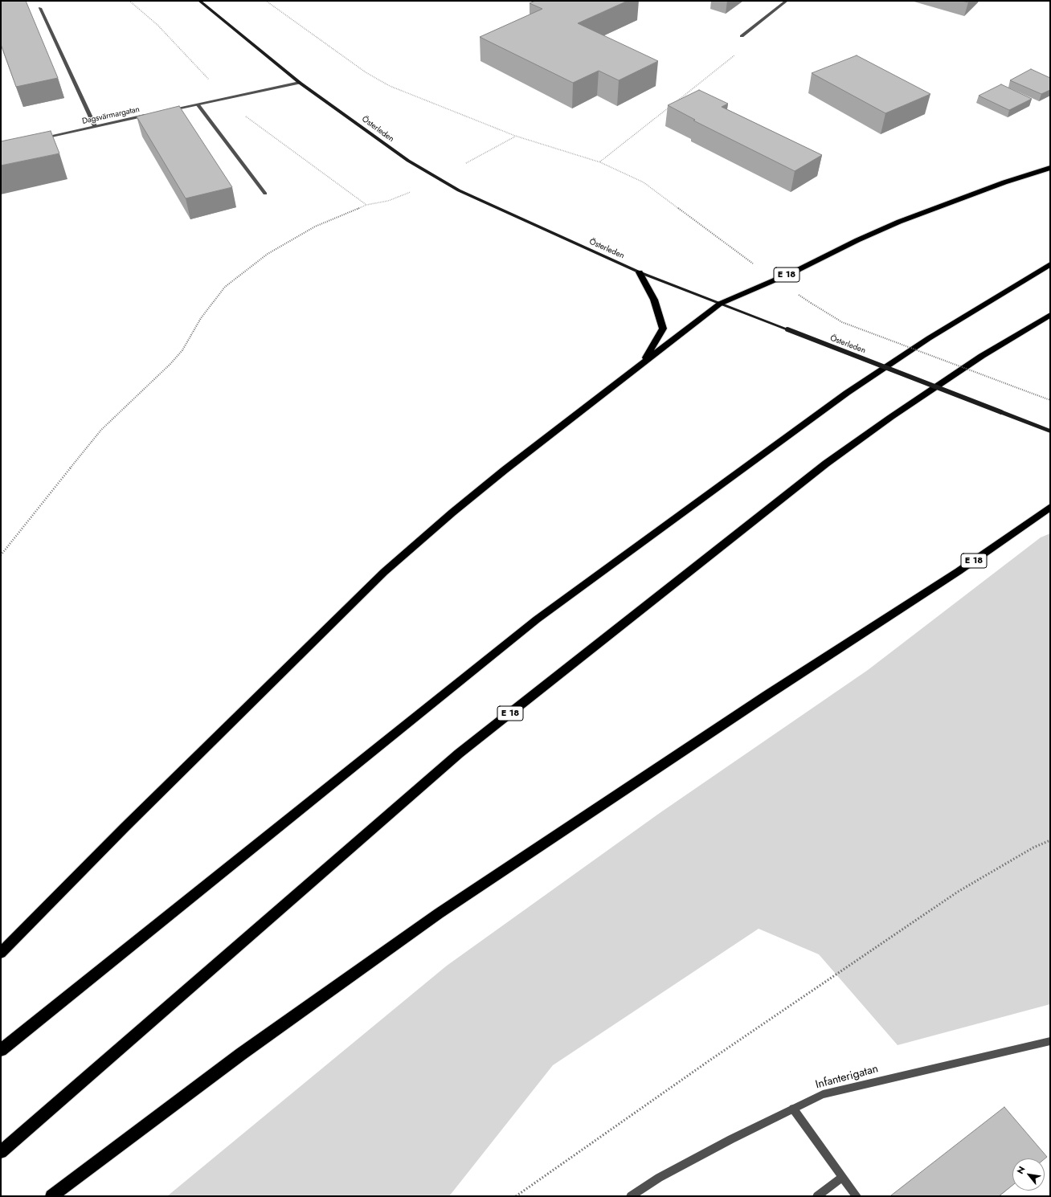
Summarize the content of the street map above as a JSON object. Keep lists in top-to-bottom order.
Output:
{
  "streets": {
    "highway": ["E 18"],
    "main road": ["Österleden"],
    "street": ["Dagsvärmargatan", "Infanterigatan"]
  },
  "crossings": [
    ["Österleden", "E 18"]
  ],
  "north": "top left"
}
